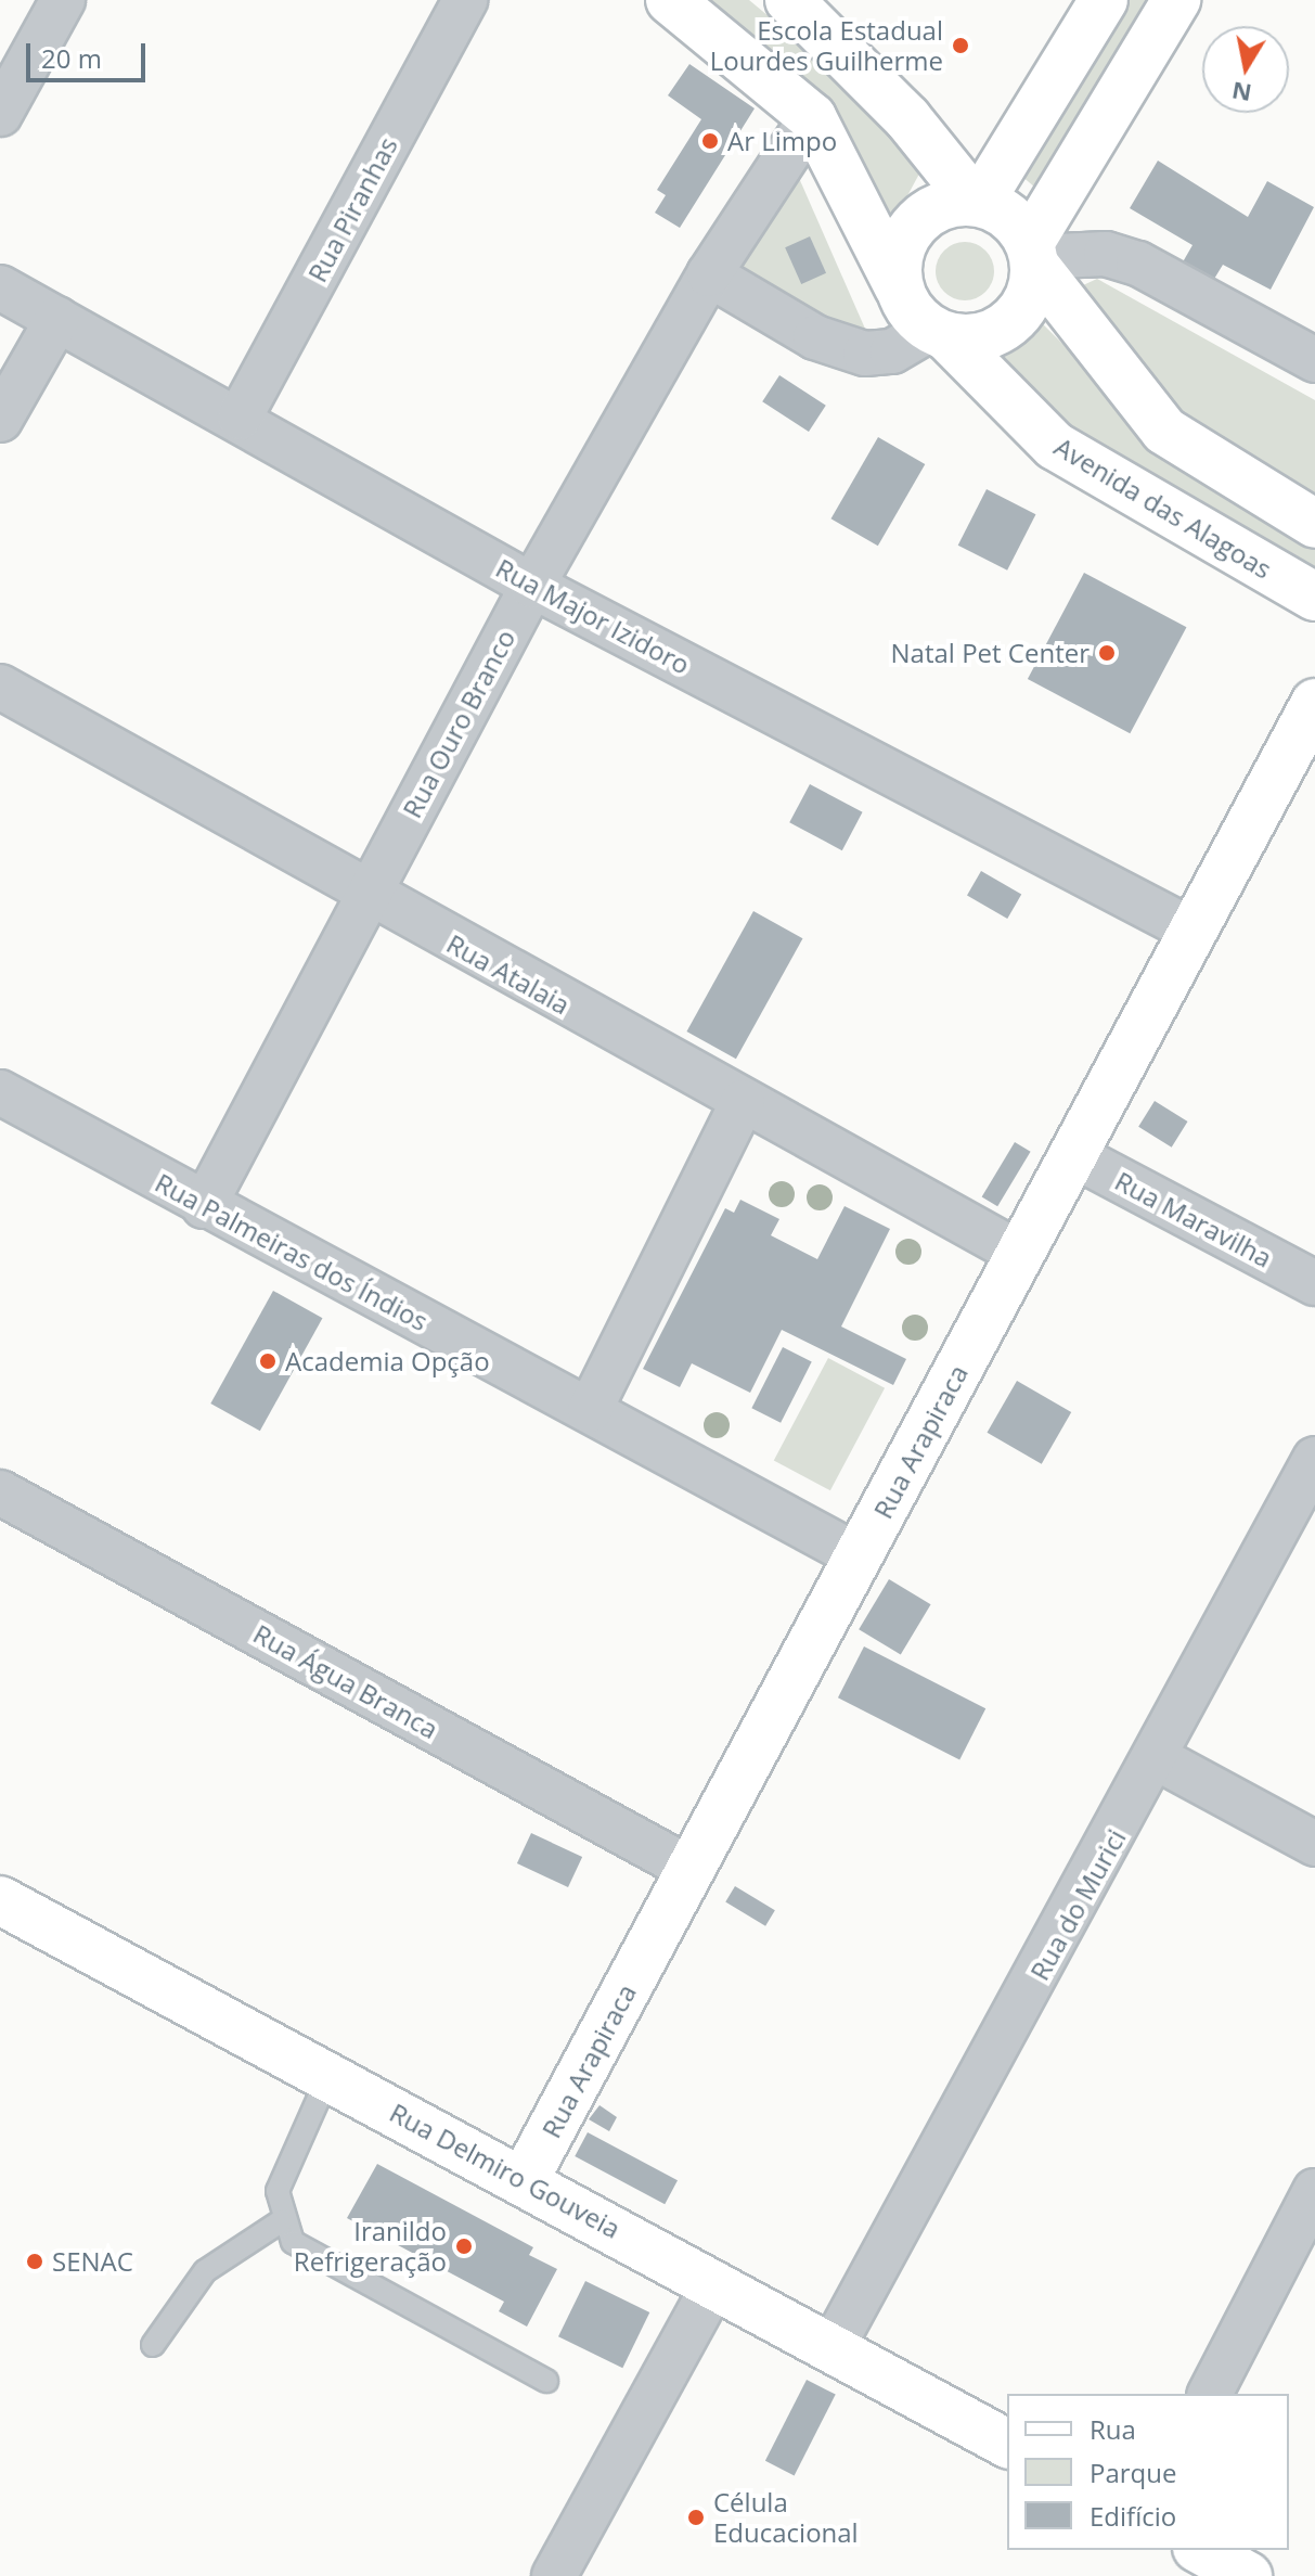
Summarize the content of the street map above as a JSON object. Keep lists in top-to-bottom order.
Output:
{
  "streets": {
    "street": [
      "Rua Piranhas",
      "Avenida das Alagoas",
      "Rua Major Izidoro",
      "Rua Ouro Branco",
      "Rua Atalaia",
      "Rua Maravilha",
      "Rua Palmeiras dos Índios",
      "Rua Arapiraca",
      "Rua Água Branca",
      "Rua do Murici",
      "Rua Delmiro Gouveia"
    ]
  },
  "crossings": [
    ["Rua Piranhas", "Rua Major Izidoro"],
    ["Rua Major Izidoro", "Rua Ouro Branco"],
    ["Rua Major Izidoro", "Rua Arapiraca"],
    ["Rua Ouro Branco", "Rua Atalaia"],
    ["Rua Ouro Branco", "Rua Palmeiras dos Índios"],
    ["Rua Atalaia", "Rua Arapiraca"],
    ["Rua Maravilha", "Rua Arapiraca"],
    ["Rua Palmeiras dos Índios", "Rua Arapiraca"],
    ["Rua Arapiraca", "Rua Água Branca"],
    ["Rua Arapiraca", "Rua Delmiro Gouveia"],
    ["Rua do Murici", "Rua Delmiro Gouveia"]
  ],
  "places": [
    "Escola Estadual Lourdes Guilherme",
    "Ar Limpo",
    "Natal Pet Center",
    "Academia Opção",
    "Iranildo Refrigeração",
    "SENAC",
    "Célula Educacional"
  ],
  "legend": ["Rua", "Parque", "Edifício"],
  "scale_bar": "20 m",
  "north": "bottom"
}
